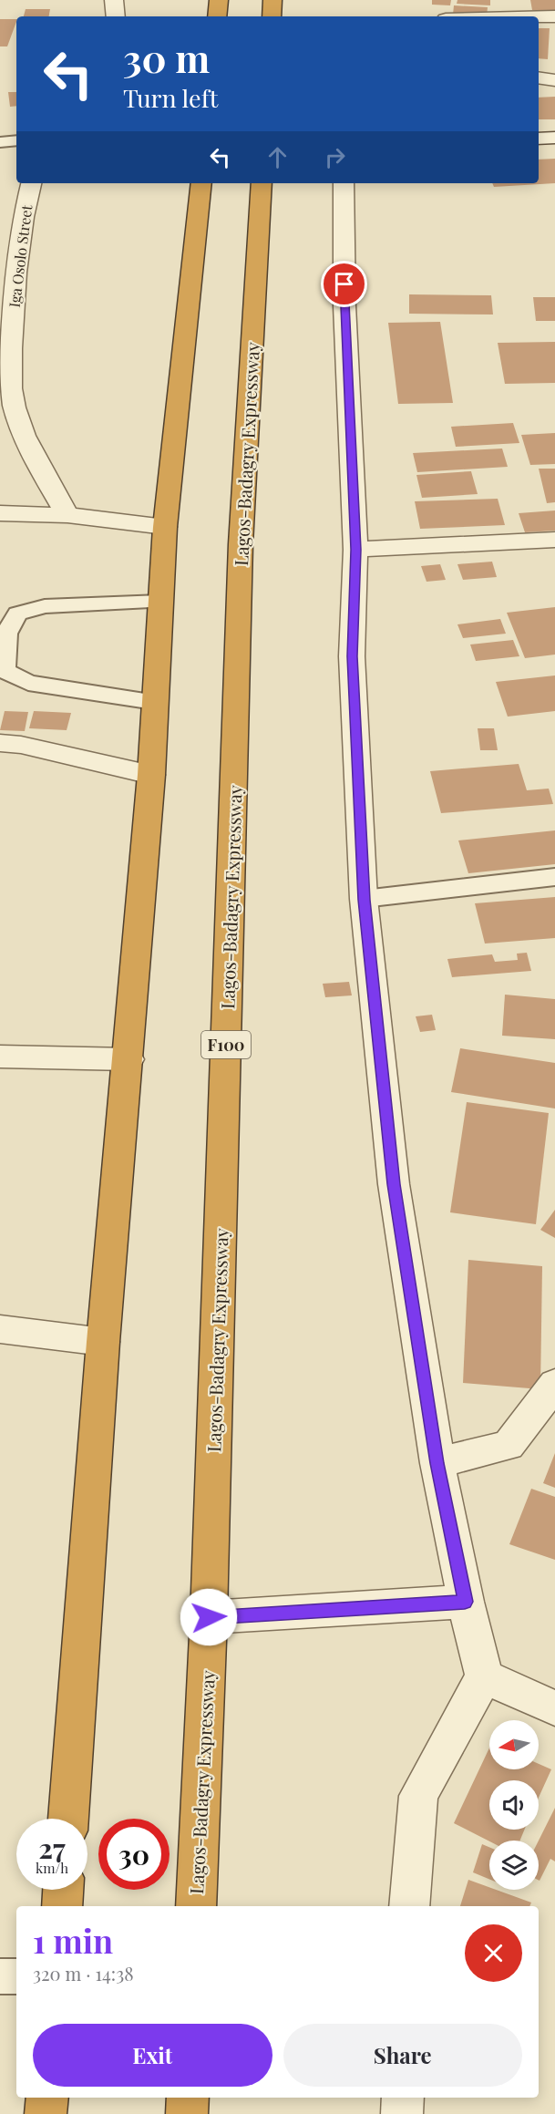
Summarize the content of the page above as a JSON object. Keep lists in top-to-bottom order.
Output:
{
  "streets": {
    "highway": ["Lagos-Badagry Expressway", "F100"],
    "street": ["Iga Osolo Street"]
  },
  "north": "left",
  "page": {
    "turn": ["30 m", "Turn left"],
    "speed": "27 km/h",
    "limit": "30",
    "heading": ["1 min", "320 m · 14:38"],
    "buttons": ["Exit", "Share"]
  }
}
